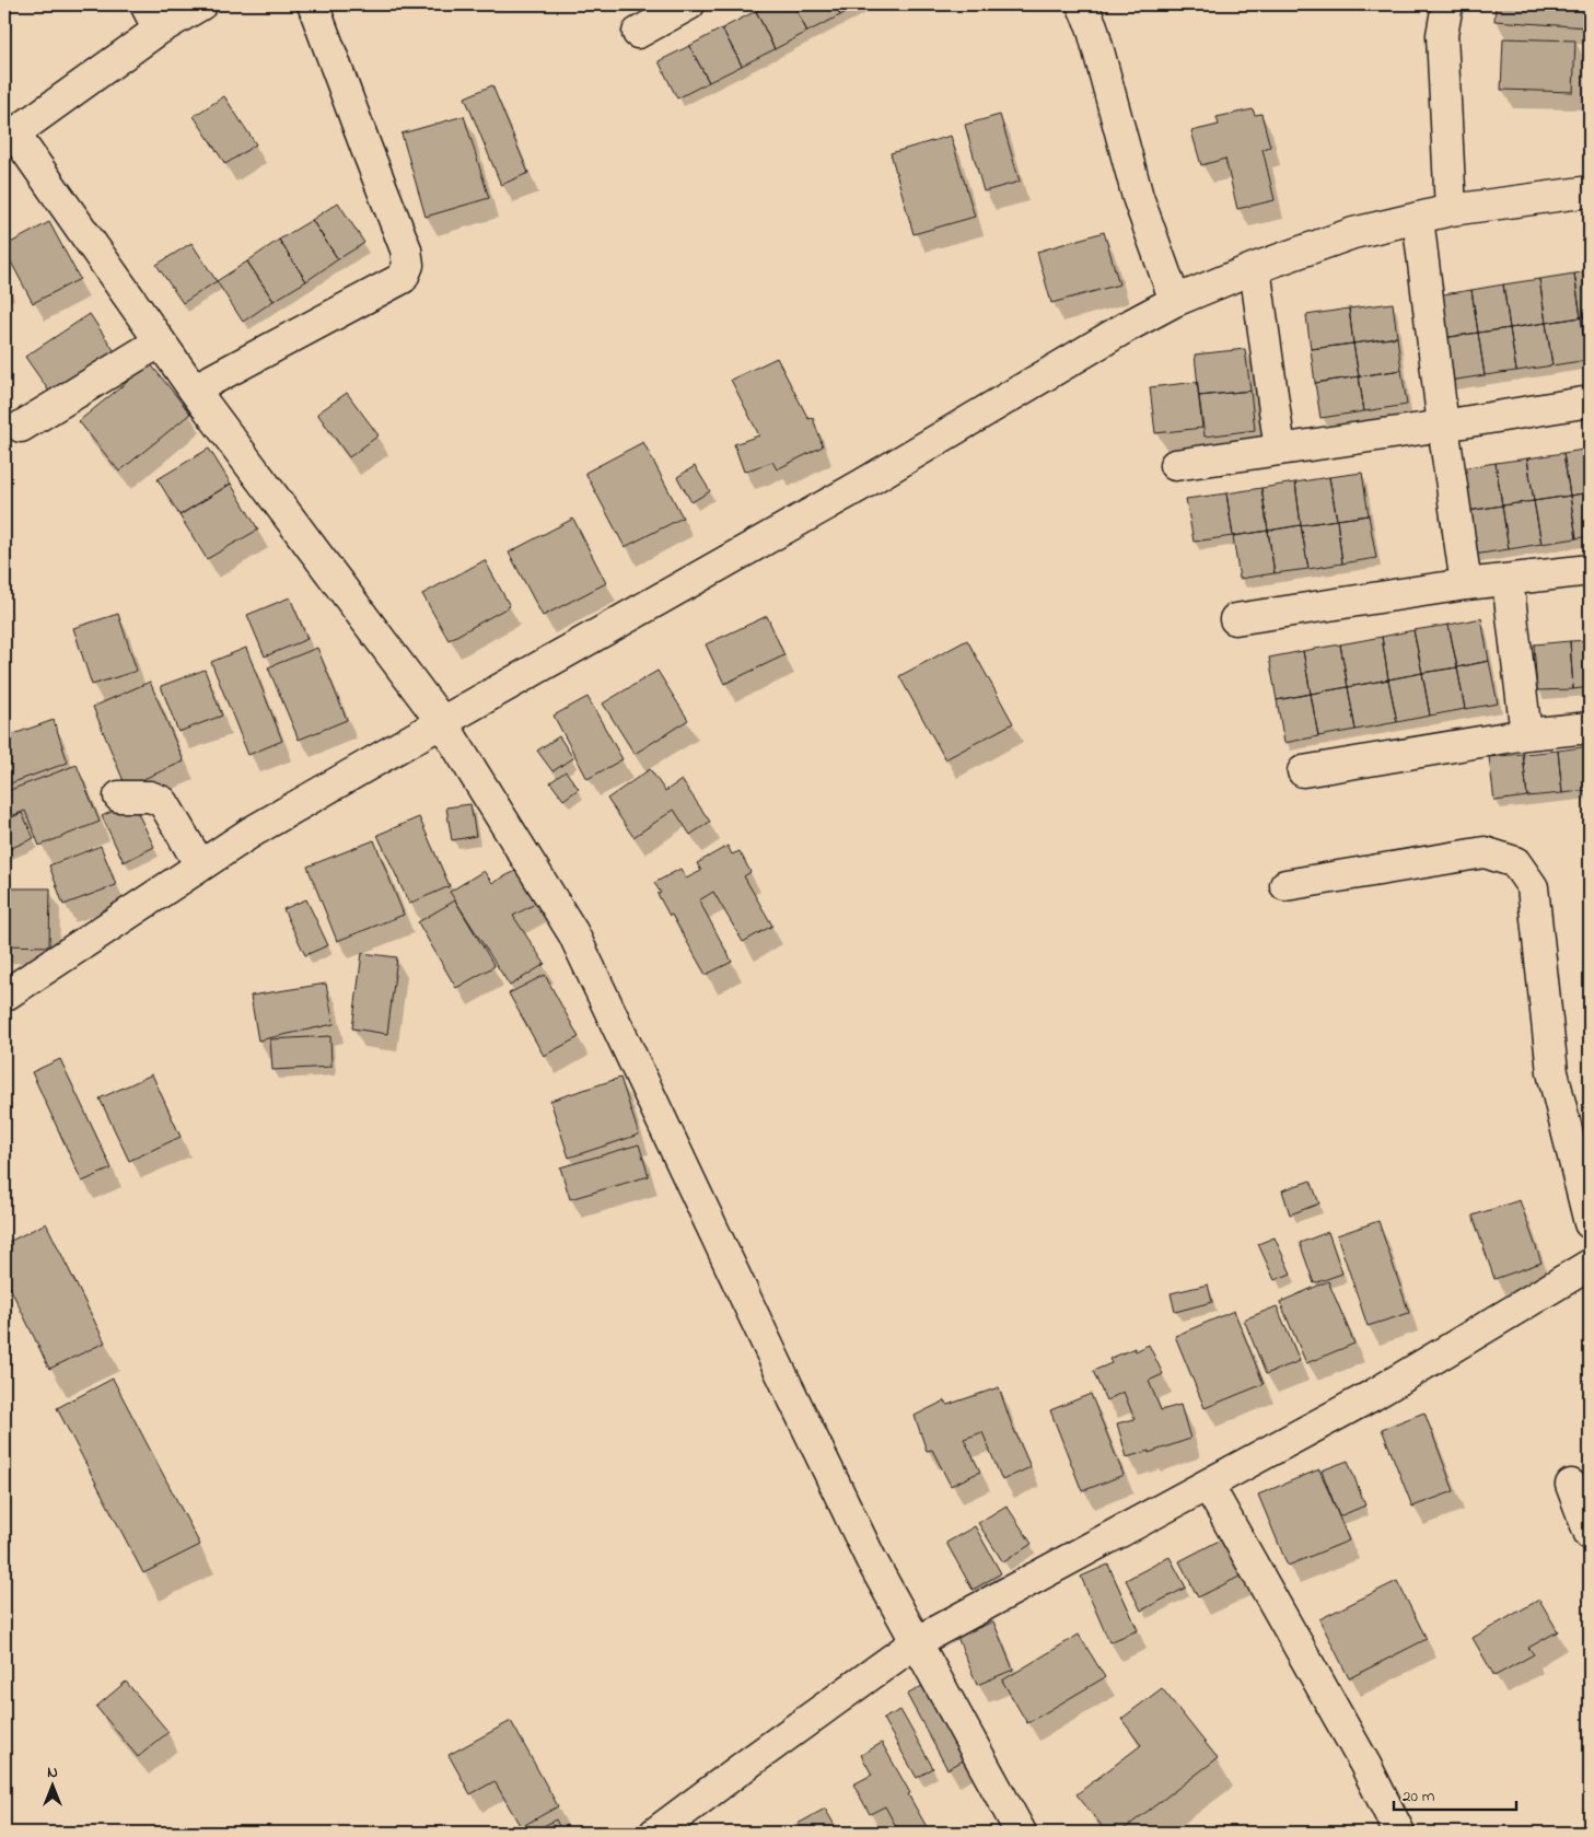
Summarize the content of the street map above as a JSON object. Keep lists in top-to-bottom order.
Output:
{
  "scale_bar": "20 m",
  "north": "top"
}
